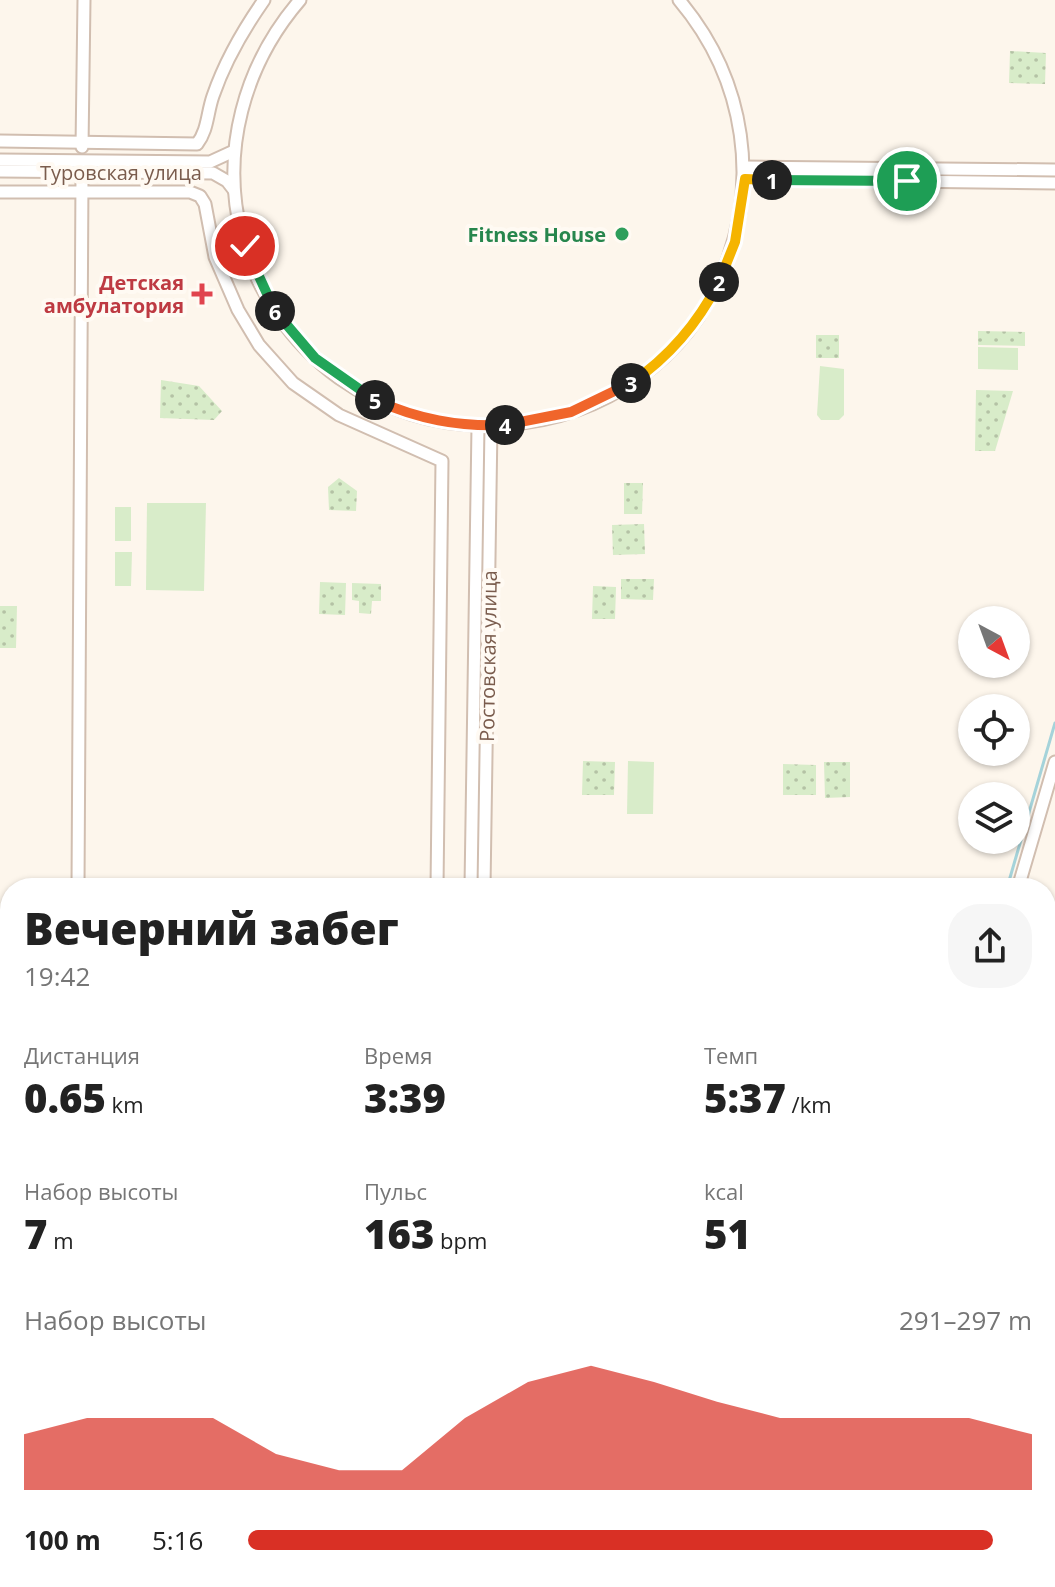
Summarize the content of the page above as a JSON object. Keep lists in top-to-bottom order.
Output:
{
  "streets": {
    "street": ["Туровская улица", "Ростовская улица"]
  },
  "places": {
    "other": ["Fitness House"],
    "health": ["Детская амбулатория"]
  },
  "north": "bottom right",
  "page": {
    "pins": [
      "1",
      "2",
      "6",
      "3",
      "5",
      "4"
    ],
    "heading": ["Вечерний забег", "19:42"],
    "stats": [
      ["Дистанция", "0.65 km"],
      ["Время", "3:39"],
      ["Темп", "5:37 /km"],
      ["Набор высоты", "7 m"],
      ["Пульс", "163 bpm"],
      ["kcal", "51"]
    ],
    "chart": ["Набор высоты", "291–297 m"],
    "list": [
      {
        "name": "100 m",
        "note": "5:16"
      }
    ]
  }
}
